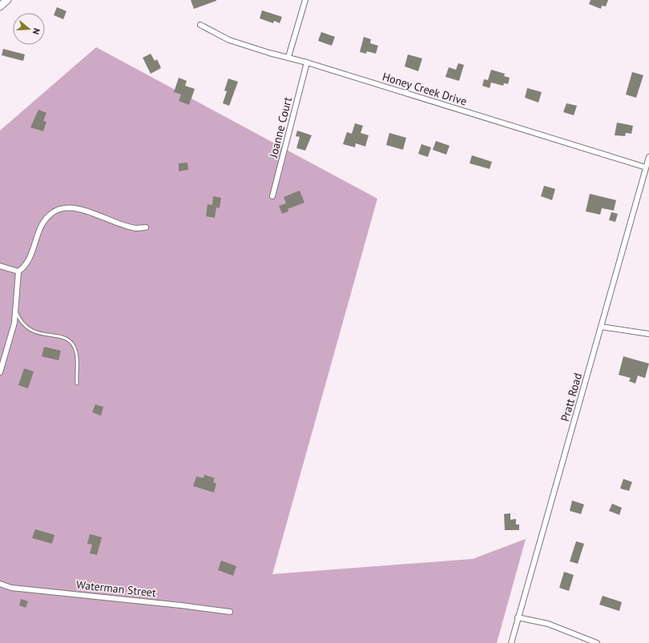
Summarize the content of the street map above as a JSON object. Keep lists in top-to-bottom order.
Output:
{
  "streets": {
    "street": [
      "Honey Creek Drive",
      "Joanne Court",
      "Pratt Road",
      "Waterman Street"
    ]
  },
  "crossings": [
    ["Honey Creek Drive", "Joanne Court"],
    ["Honey Creek Drive", "Pratt Road"]
  ],
  "north": "right"
}
